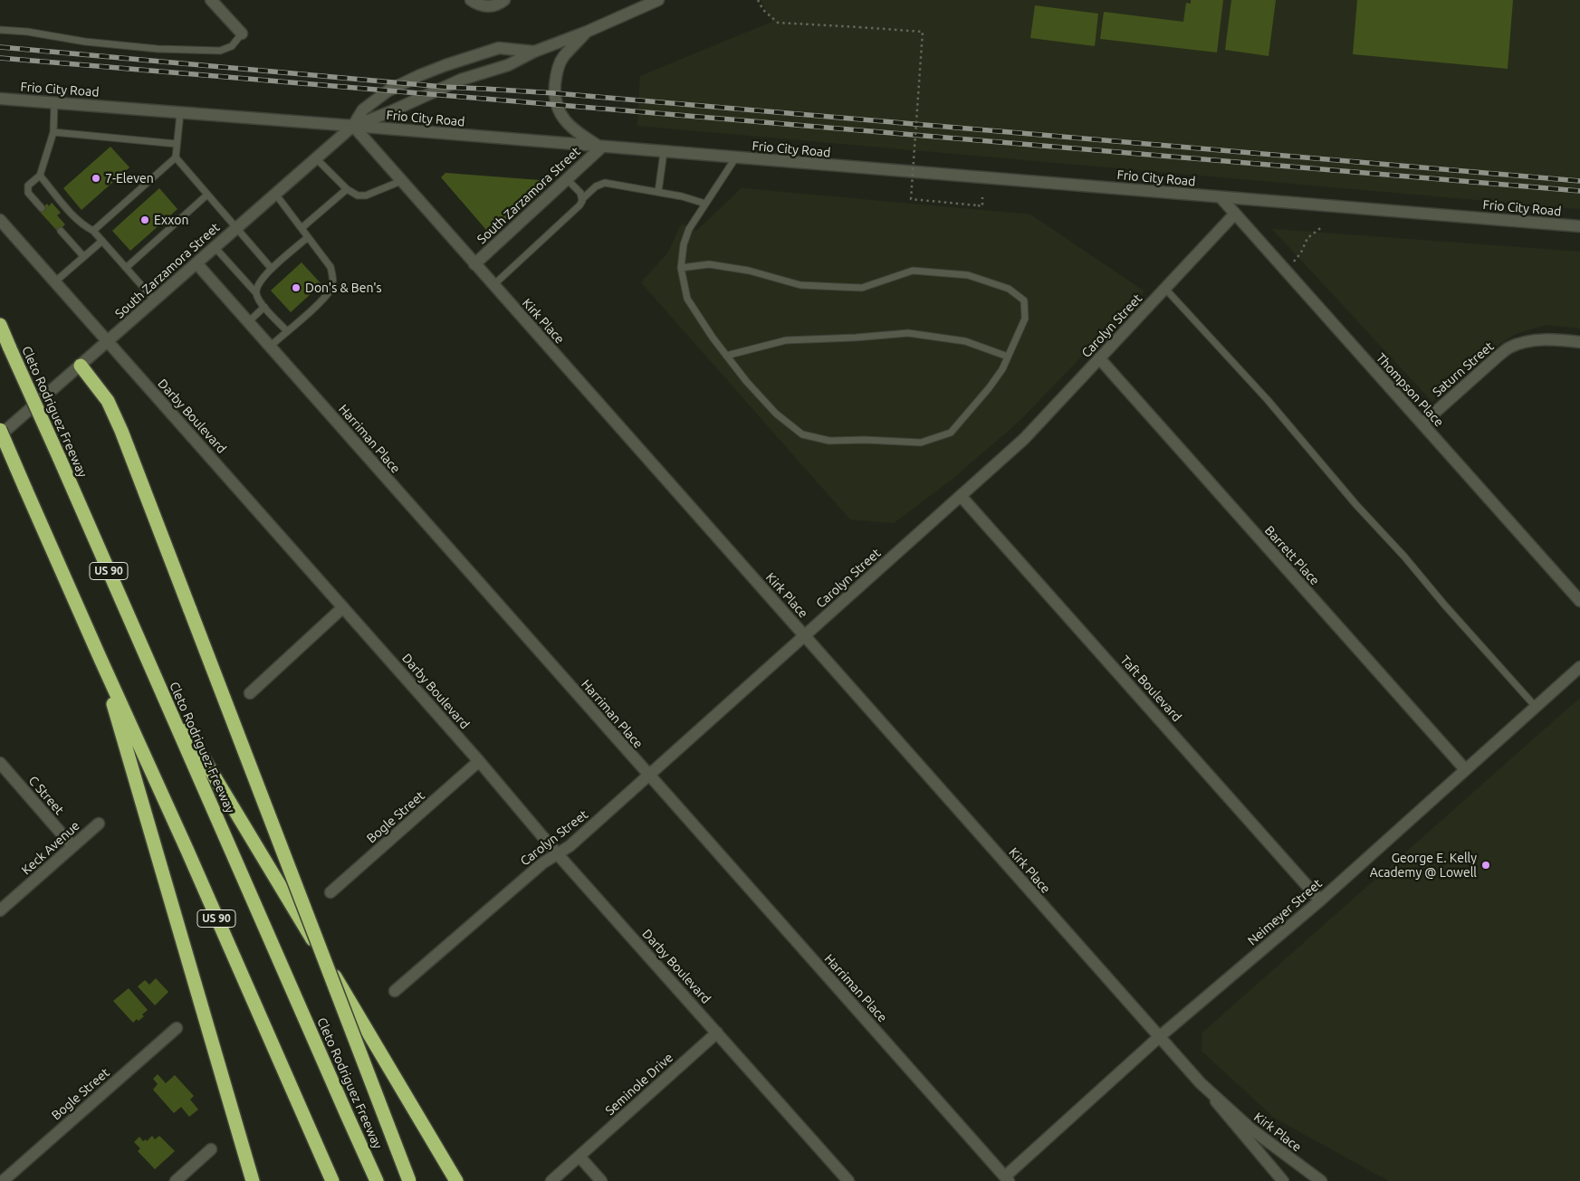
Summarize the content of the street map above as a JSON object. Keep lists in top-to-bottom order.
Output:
{
  "streets": {
    "highway": ["Cleto Rodriguez Freeway", "US 90"],
    "street": [
      "Frio City Road",
      "South Zarzamora Street",
      "Kirk Place",
      "Carolyn Street",
      "Saturn Street",
      "Thompson Place",
      "Darby Boulevard",
      "Harriman Place",
      "Barrett Place",
      "Taft Boulevard",
      "C Street",
      "Bogle Street",
      "Keck Avenue",
      "Neimeyer Street",
      "Seminole Drive"
    ]
  },
  "crossings": [
    ["Frio City Road", "South Zarzamora Street"],
    ["Frio City Road", "Kirk Place"],
    ["Frio City Road", "Thompson Place"],
    ["South Zarzamora Street", "Kirk Place"],
    ["South Zarzamora Street", "Darby Boulevard"],
    ["South Zarzamora Street", "Harriman Place"],
    ["Kirk Place", "Carolyn Street"],
    ["Kirk Place", "Neimeyer Street"],
    ["Carolyn Street", "Thompson Place"],
    ["Carolyn Street", "Darby Boulevard"],
    ["Carolyn Street", "Harriman Place"],
    ["Carolyn Street", "Barrett Place"],
    ["Carolyn Street", "Taft Boulevard"],
    ["Saturn Street", "Thompson Place"],
    ["Darby Boulevard", "Bogle Street"],
    ["Darby Boulevard", "Seminole Drive"],
    ["Harriman Place", "Neimeyer Street"],
    ["Barrett Place", "Neimeyer Street"],
    ["Taft Boulevard", "Neimeyer Street"],
    ["C Street", "Keck Avenue"]
  ],
  "places": [
    "7-Eleven",
    "Exxon",
    "Don's & Ben's",
    "George E. Kelly Academy @ Lowell"
  ]
}
